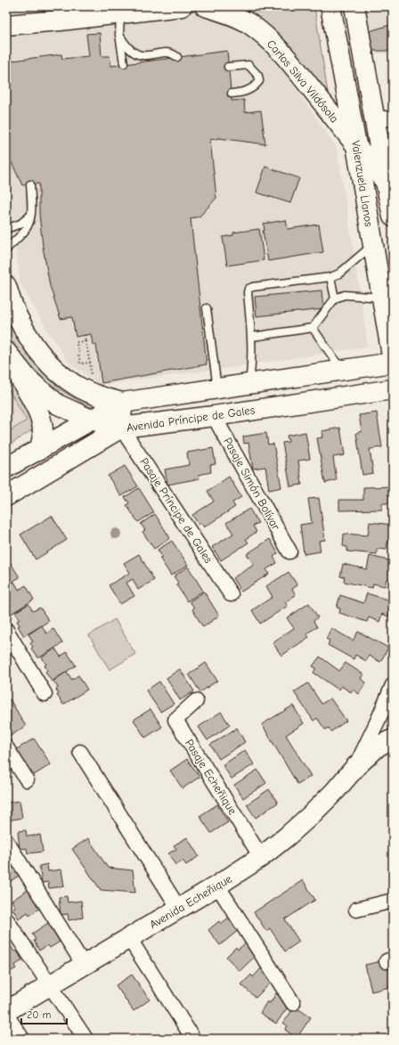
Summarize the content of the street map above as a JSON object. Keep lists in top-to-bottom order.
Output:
{
  "streets": {
    "street": [
      "Carlos Silva Vildósola",
      "Valenzuela Llanos",
      "Avenida Príncipe de Gales",
      "Pasaje Simón Bolívar",
      "Pasaje Príncipe de Gales",
      "Pasaje Echeñique",
      "Avenida Echeñique"
    ]
  },
  "crossings": [
    ["Carlos Silva Vildósola", "Valenzuela Llanos"],
    ["Avenida Príncipe de Gales", "Pasaje Simón Bolívar"],
    ["Avenida Príncipe de Gales", "Pasaje Príncipe de Gales"],
    ["Pasaje Echeñique", "Avenida Echeñique"]
  ],
  "scale_bar": "20 m"
}
